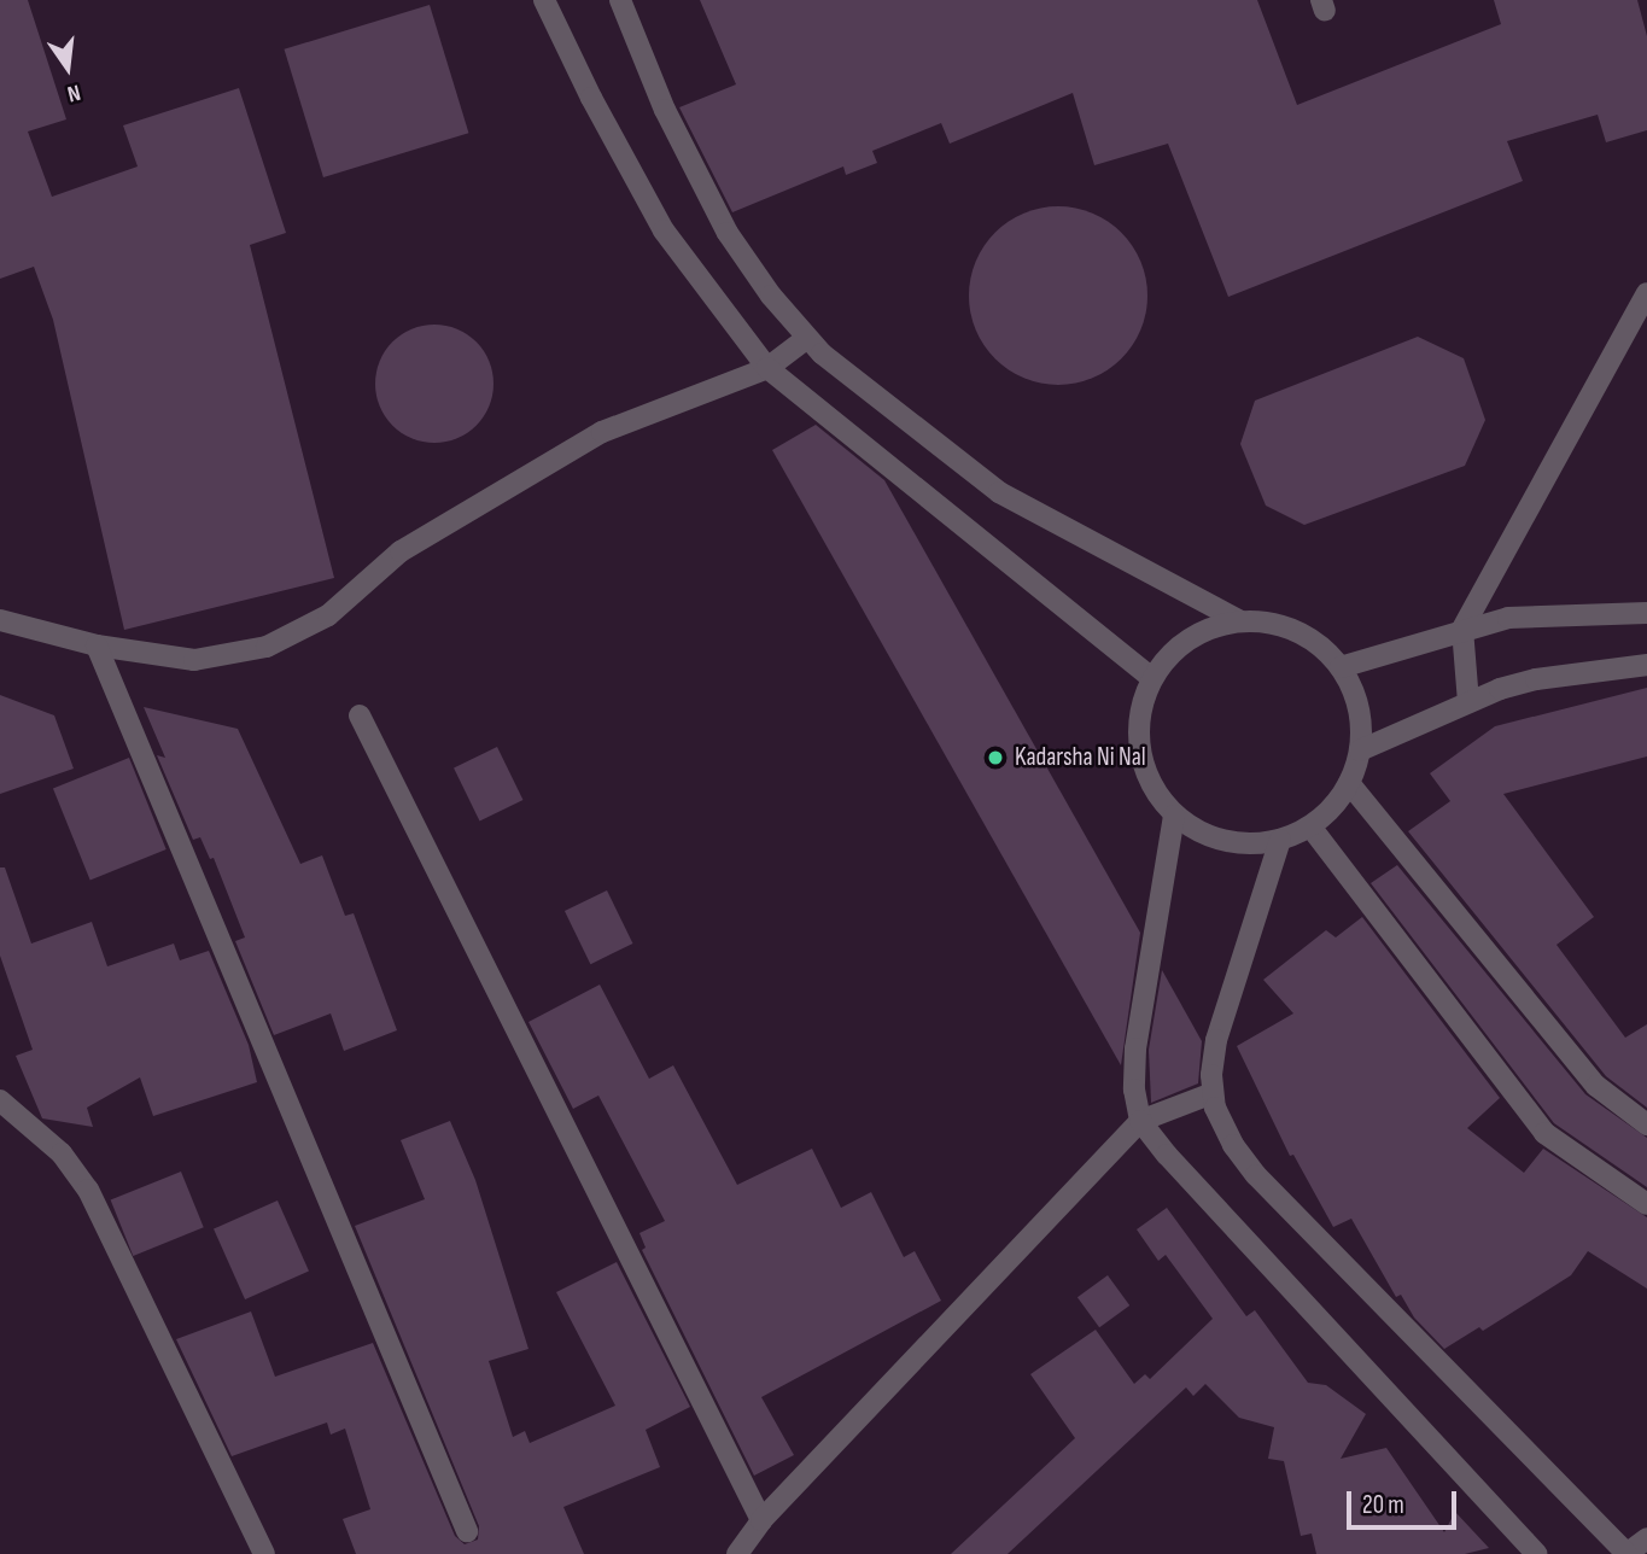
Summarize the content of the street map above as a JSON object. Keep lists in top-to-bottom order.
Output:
{
  "places": ["Kadarsha Ni Nal"],
  "scale_bar": "20 m",
  "north": "bottom"
}
